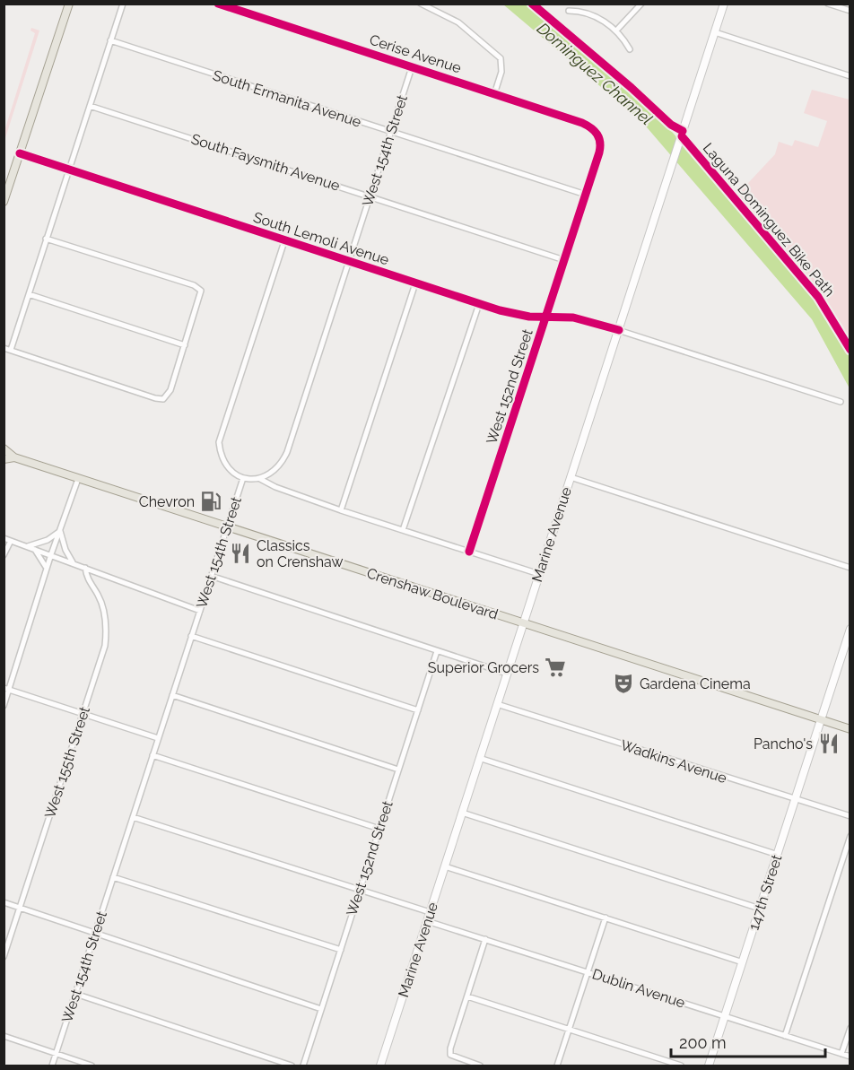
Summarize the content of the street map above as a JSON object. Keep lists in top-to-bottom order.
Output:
{
  "streets": {
    "main road": ["Marine Avenue", "Crenshaw Boulevard", "147th Street"],
    "street": [
      "Cerise Avenue",
      "South Ermanita Avenue",
      "West 154th Street",
      "South Faysmith Avenue",
      "South Lemoli Avenue",
      "West 152nd Street",
      "Wadkins Avenue",
      "West 155th Street",
      "Dublin Avenue"
    ],
    "cycle path": ["Laguna Dominguez Bike Path"]
  },
  "crossings": [
    ["Cerise Avenue", "West 154th Street"],
    ["Cerise Avenue", "West 152nd Street"],
    ["South Ermanita Avenue", "West 154th Street"],
    ["South Ermanita Avenue", "West 152nd Street"],
    ["West 154th Street", "South Faysmith Avenue"],
    ["West 154th Street", "South Lemoli Avenue"],
    ["West 154th Street", "Crenshaw Boulevard"],
    ["South Faysmith Avenue", "West 152nd Street"],
    ["South Lemoli Avenue", "West 152nd Street"],
    ["South Lemoli Avenue", "Marine Avenue"],
    ["Marine Avenue", "Crenshaw Boulevard"],
    ["Marine Avenue", "Wadkins Avenue"],
    ["Marine Avenue", "Dublin Avenue"],
    ["Crenshaw Boulevard", "147th Street"],
    ["Wadkins Avenue", "147th Street"],
    ["147th Street", "Dublin Avenue"]
  ],
  "water": ["Dominguez Channel"],
  "places": {
    "fuel station": ["Chevron"],
    "restaurant": ["Classics on Crenshaw", "Pancho's"],
    "supermarket": ["Superior Grocers"],
    "theatre": ["Gardena Cinema"]
  },
  "scale_bar": "200 m"
}
